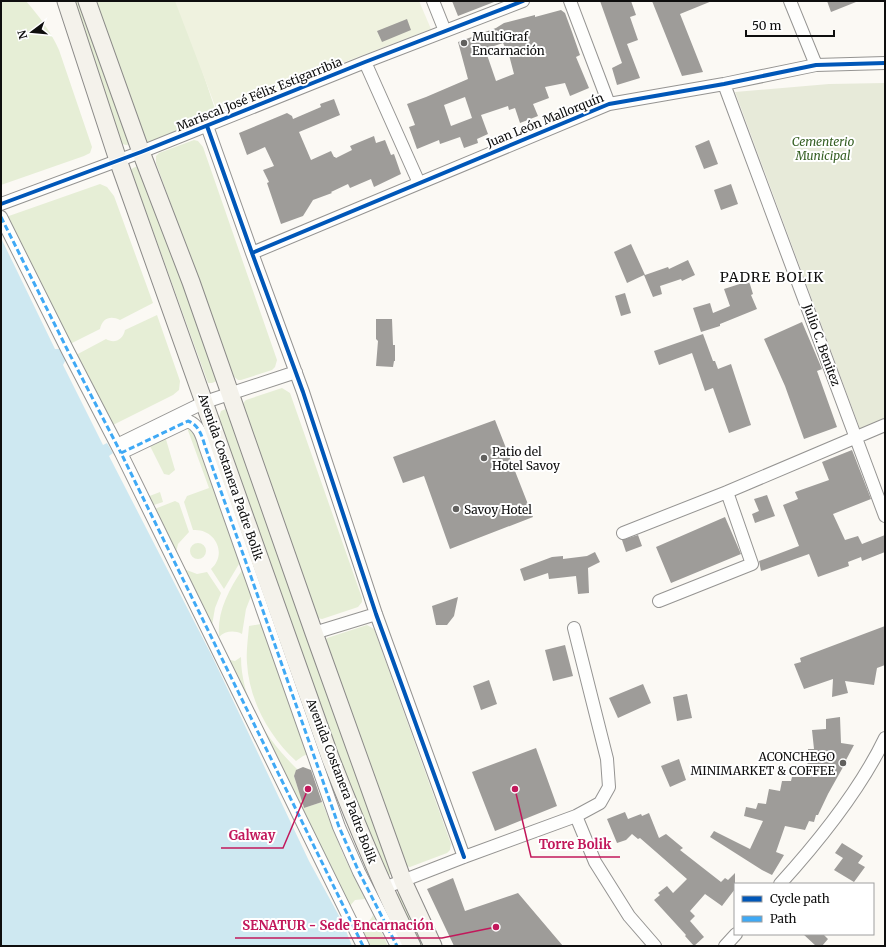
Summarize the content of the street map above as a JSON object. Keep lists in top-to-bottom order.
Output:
{
  "streets": {
    "main road": ["Avenida Costanera Padre Bolik"],
    "street": ["Mariscal José Félix Estigarribia", "Juan León Mallorquín", "Julio C. Benitez"]
  },
  "crossings": [
    ["Mariscal José Félix Estigarribia", "Avenida Costanera Padre Bolik"],
    ["Juan León Mallorquín", "Julio C. Benitez"]
  ],
  "districts": ["PADRE BOLIK"],
  "parks": ["Cementerio Municipal"],
  "places": [
    "MultiGraf Encarnación",
    "Patio del Hotel Savoy",
    "Savoy Hotel",
    "ACONCHEGO MINIMARKET & COFFEE",
    "Galway",
    "Torre Bolik",
    "SENATUR - Sede Encarnación"
  ],
  "legend": ["Cycle path", "Path"],
  "scale_bar": "50 m",
  "north": "left"
}
